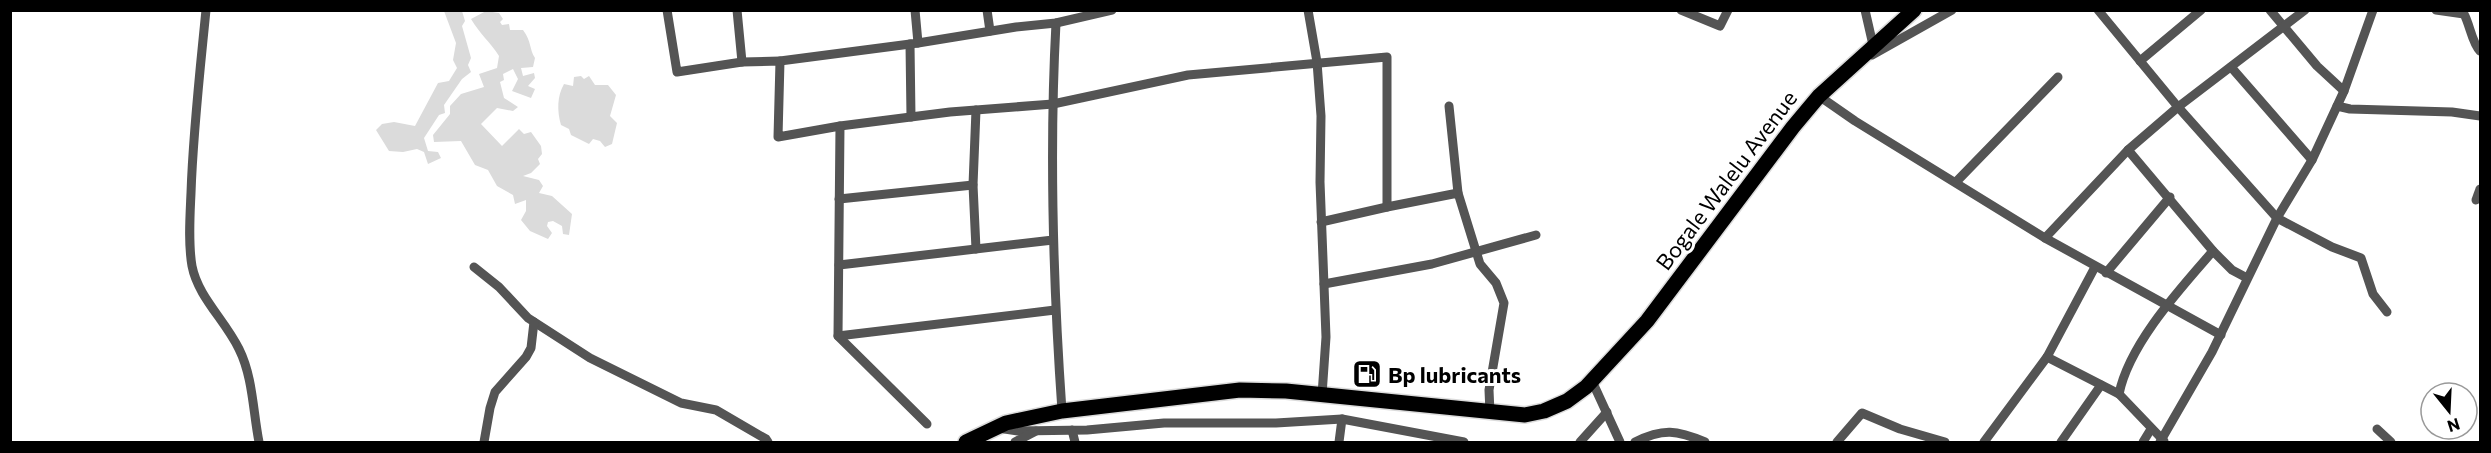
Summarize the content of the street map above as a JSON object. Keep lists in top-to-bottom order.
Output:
{
  "streets": {
    "highway": ["Bogale Walelu Avenue"]
  },
  "places": {
    "fuel station": ["Bp lubricants"]
  },
  "north": "bottom"
}
